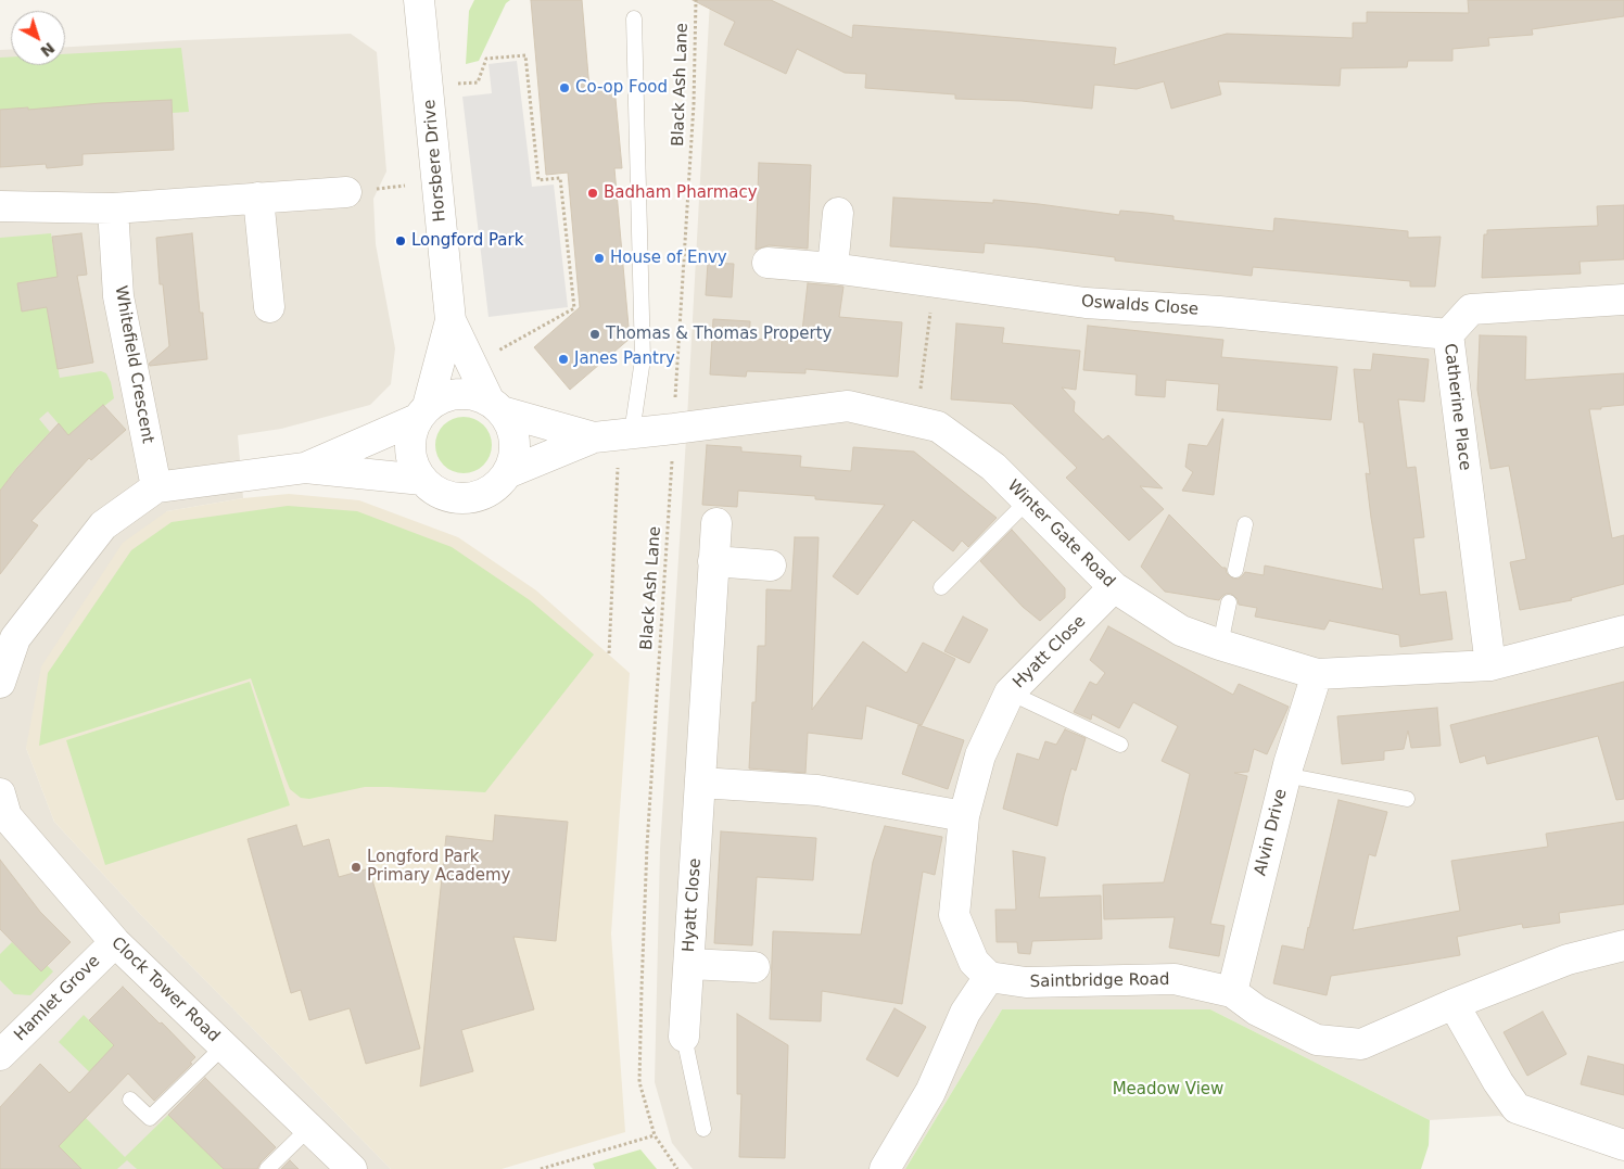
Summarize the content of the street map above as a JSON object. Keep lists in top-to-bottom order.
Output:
{
  "streets": {
    "street": [
      "Horsbere Drive",
      "Oswalds Close",
      "Whitefield Crescent",
      "Catherine Place",
      "Winter Gate Road",
      "Hyatt Close",
      "Alvin Drive",
      "Saintbridge Road",
      "Clock Tower Road",
      "Hamlet Grove"
    ],
    "path": ["Black Ash Lane"]
  },
  "crossings": [
    ["Black Ash Lane", "Winter Gate Road"],
    ["Horsbere Drive", "Winter Gate Road"],
    ["Oswalds Close", "Catherine Place"],
    ["Catherine Place", "Winter Gate Road"],
    ["Winter Gate Road", "Hyatt Close"],
    ["Winter Gate Road", "Alvin Drive"],
    ["Hyatt Close", "Saintbridge Road"],
    ["Alvin Drive", "Saintbridge Road"],
    ["Clock Tower Road", "Hamlet Grove"]
  ],
  "parks": ["Meadow View"],
  "places": [
    "Co-op Food",
    "Badham Pharmacy",
    "Longford Park",
    "House of Envy",
    "Thomas & Thomas Property",
    "Janes Pantry",
    "Longford Park Primary Academy"
  ],
  "north": "bottom right"
}
